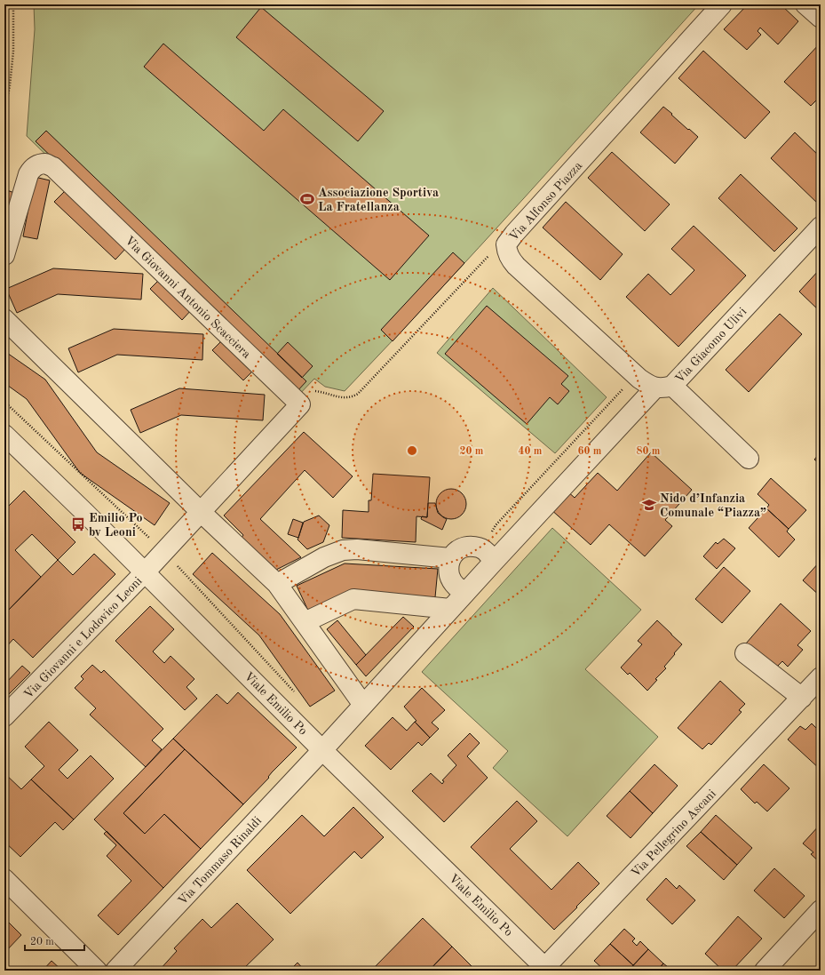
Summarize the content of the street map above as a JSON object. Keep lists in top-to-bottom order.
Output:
{
  "streets": {
    "street": [
      "Via Alfonso Piazza",
      "Via Giovanni Antonio Scacciera",
      "Via Giacomo Ulivi",
      "Via Giovanni e Lodovico Leoni",
      "Viale Emilio Po",
      "Via Pellegrino Ascani",
      "Via Tommaso Rinaldi"
    ]
  },
  "crossings": [
    ["Via Alfonso Piazza", "Via Giacomo Ulivi"],
    ["Via Giovanni e Lodovico Leoni", "Viale Emilio Po"],
    ["Viale Emilio Po", "Via Pellegrino Ascani"],
    ["Viale Emilio Po", "Via Tommaso Rinaldi"]
  ],
  "places": {
    "sports": ["Associazione Sportiva La Fratellanza"],
    "school or university": ["Nido d’Infanzia Comunale “Piazza”"],
    "bus stop": ["Emilio Po bv Leoni"]
  },
  "scale_bar": "20 m",
  "rings": [
    "20 m",
    "40 m",
    "60 m",
    "80 m"
  ]
}
